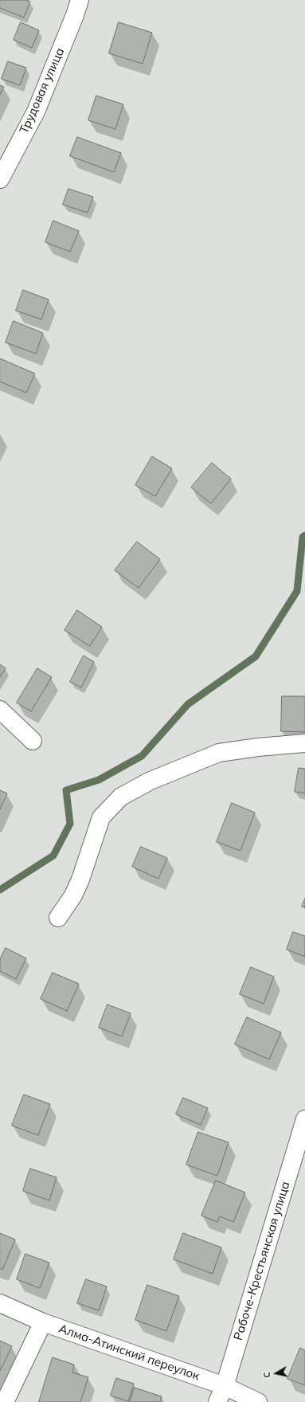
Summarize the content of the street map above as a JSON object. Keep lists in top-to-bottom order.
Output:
{
  "streets": {
    "street": ["Трудовая улица", "Рабоче-Крестьянская улица", "Алма-Атинский переулок"]
  },
  "crossings": [
    ["Рабоче-Крестьянская улица", "Алма-Атинский переулок"]
  ],
  "north": "left"
}
